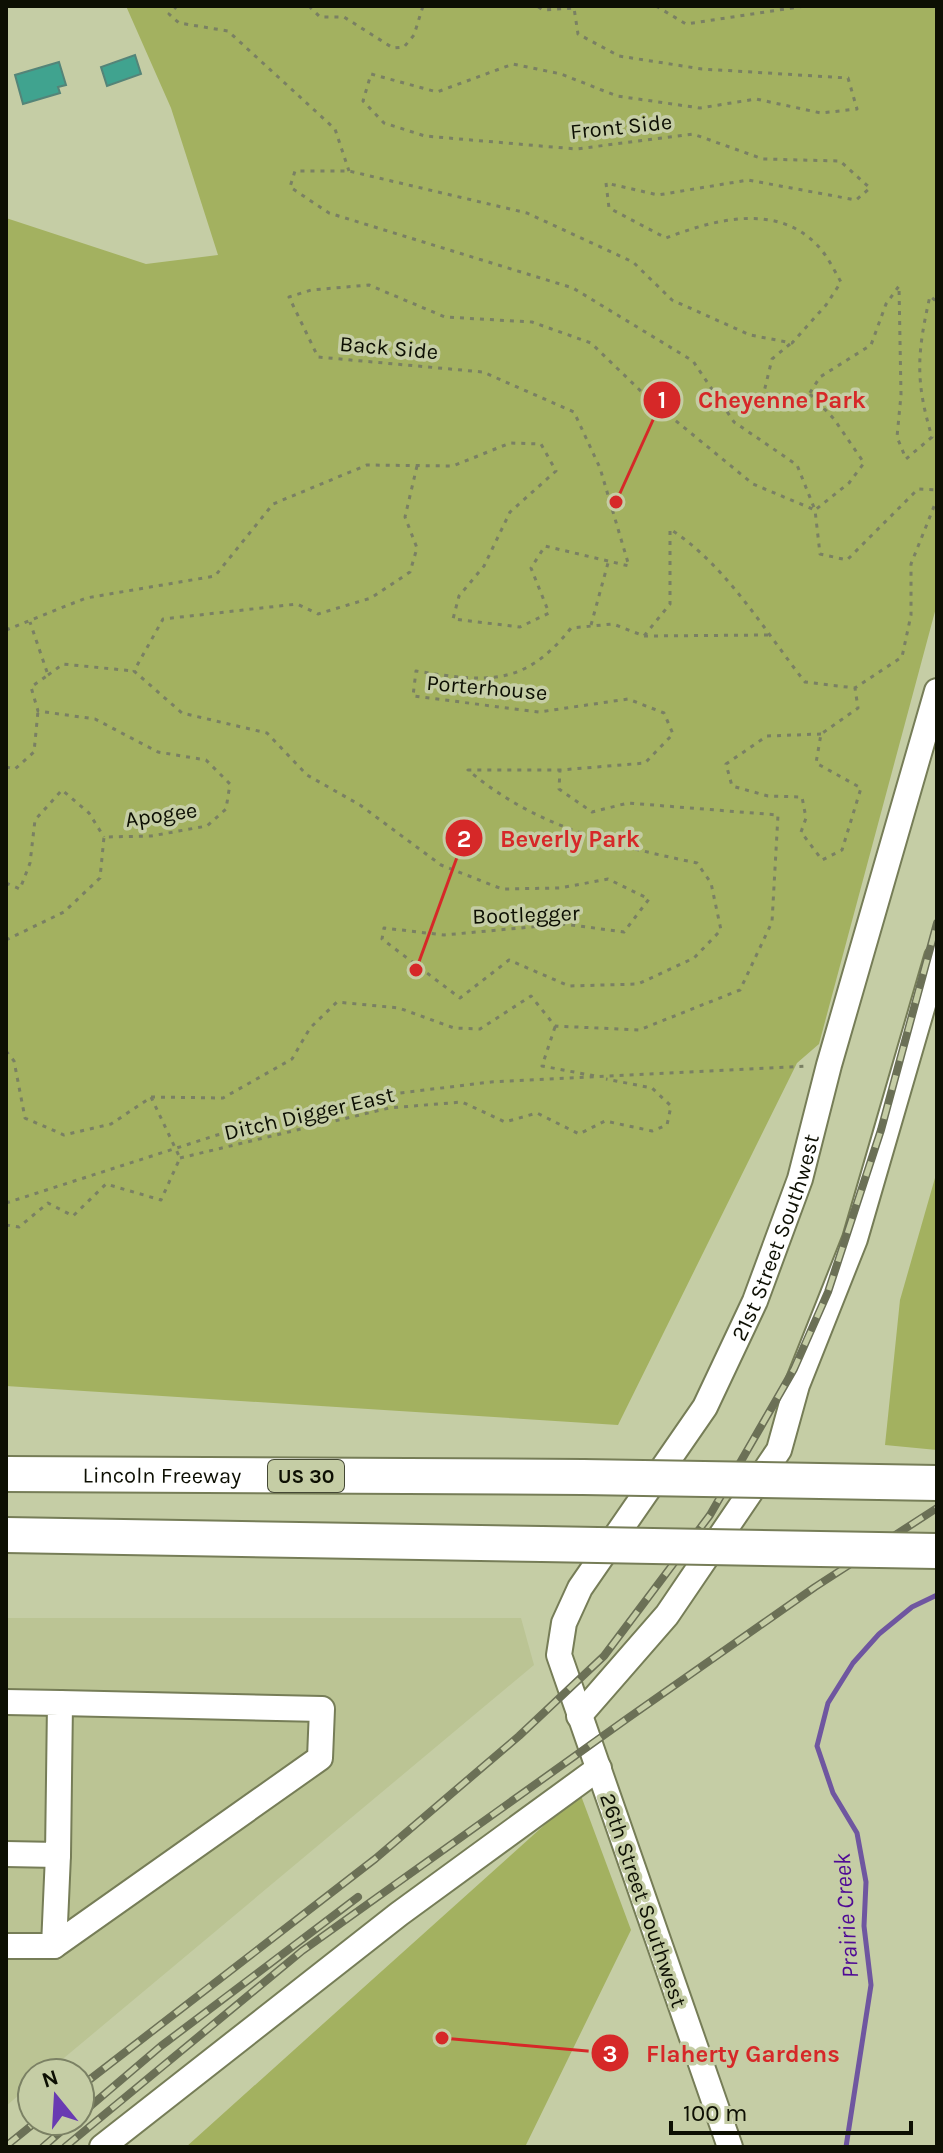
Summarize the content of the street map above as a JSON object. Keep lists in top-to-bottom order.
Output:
{
  "streets": {
    "highway": ["Lincoln Freeway", "US 30"],
    "street": ["21st Street Southwest", "26th Street Southwest"],
    "path": [
      "Front Side",
      "Back Side",
      "Porterhouse",
      "Apogee",
      "Bootlegger",
      "Ditch Digger East"
    ]
  },
  "crossings": [
    ["Porterhouse", "Bootlegger"],
    ["21st Street Southwest", "26th Street Southwest"]
  ],
  "water": ["Prairie Creek"],
  "places": ["Cheyenne Park", "Beverly Park", "Flaherty Gardens"],
  "scale_bar": "100 m",
  "north": "top"
}
